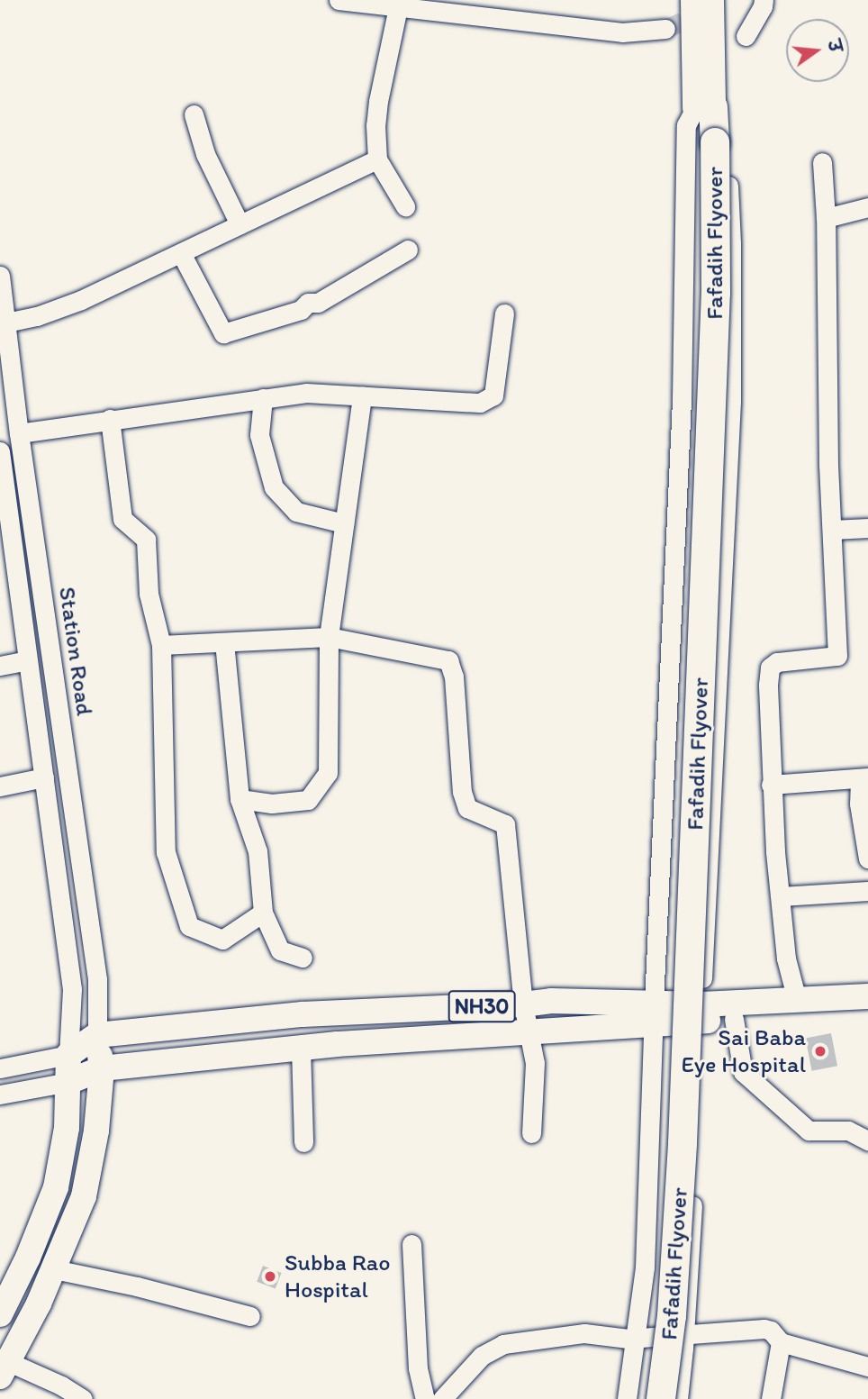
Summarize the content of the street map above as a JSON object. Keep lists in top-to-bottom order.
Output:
{
  "streets": {
    "highway": ["Fafadih Flyover"],
    "main road": ["NH30"],
    "street": ["Station Road"]
  },
  "crossings": [
    ["Station Road", "NH30"]
  ],
  "places": ["Sai Baba Eye Hospital", "Subba Rao Hospital"],
  "north": "right"
}
